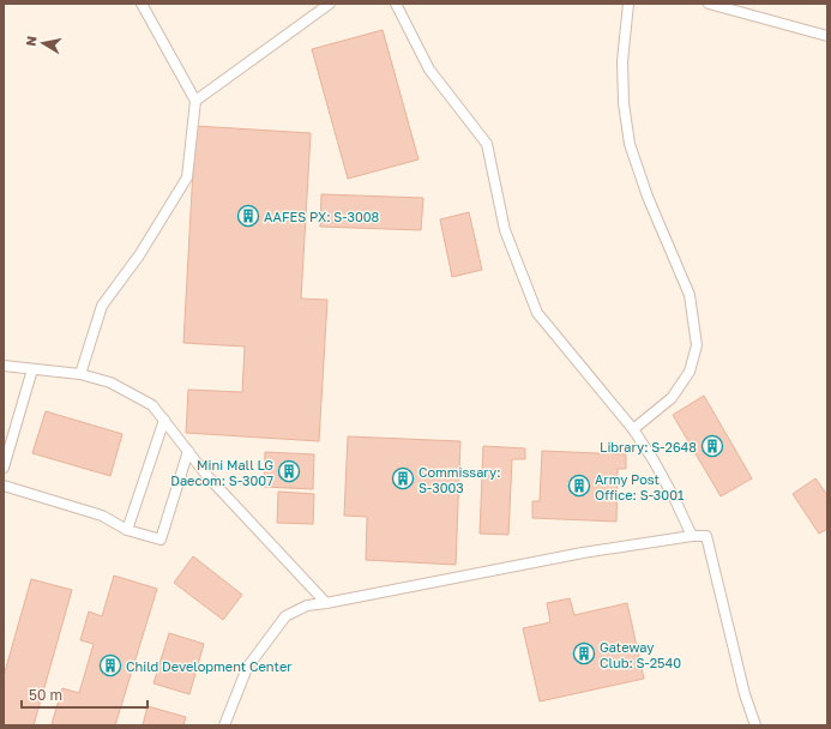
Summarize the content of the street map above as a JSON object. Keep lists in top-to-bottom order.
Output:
{
  "places": {
    "building": [
      "AAFES PX: S-3008",
      "Library: S-2648",
      "Mini Mall LG Daecom: S-3007",
      "Commissary: S-3003",
      "Army Post Office: S-3001",
      "Gateway Club: S-2540",
      "Child Development Center"
    ]
  },
  "scale_bar": "50 m",
  "north": "left"
}
